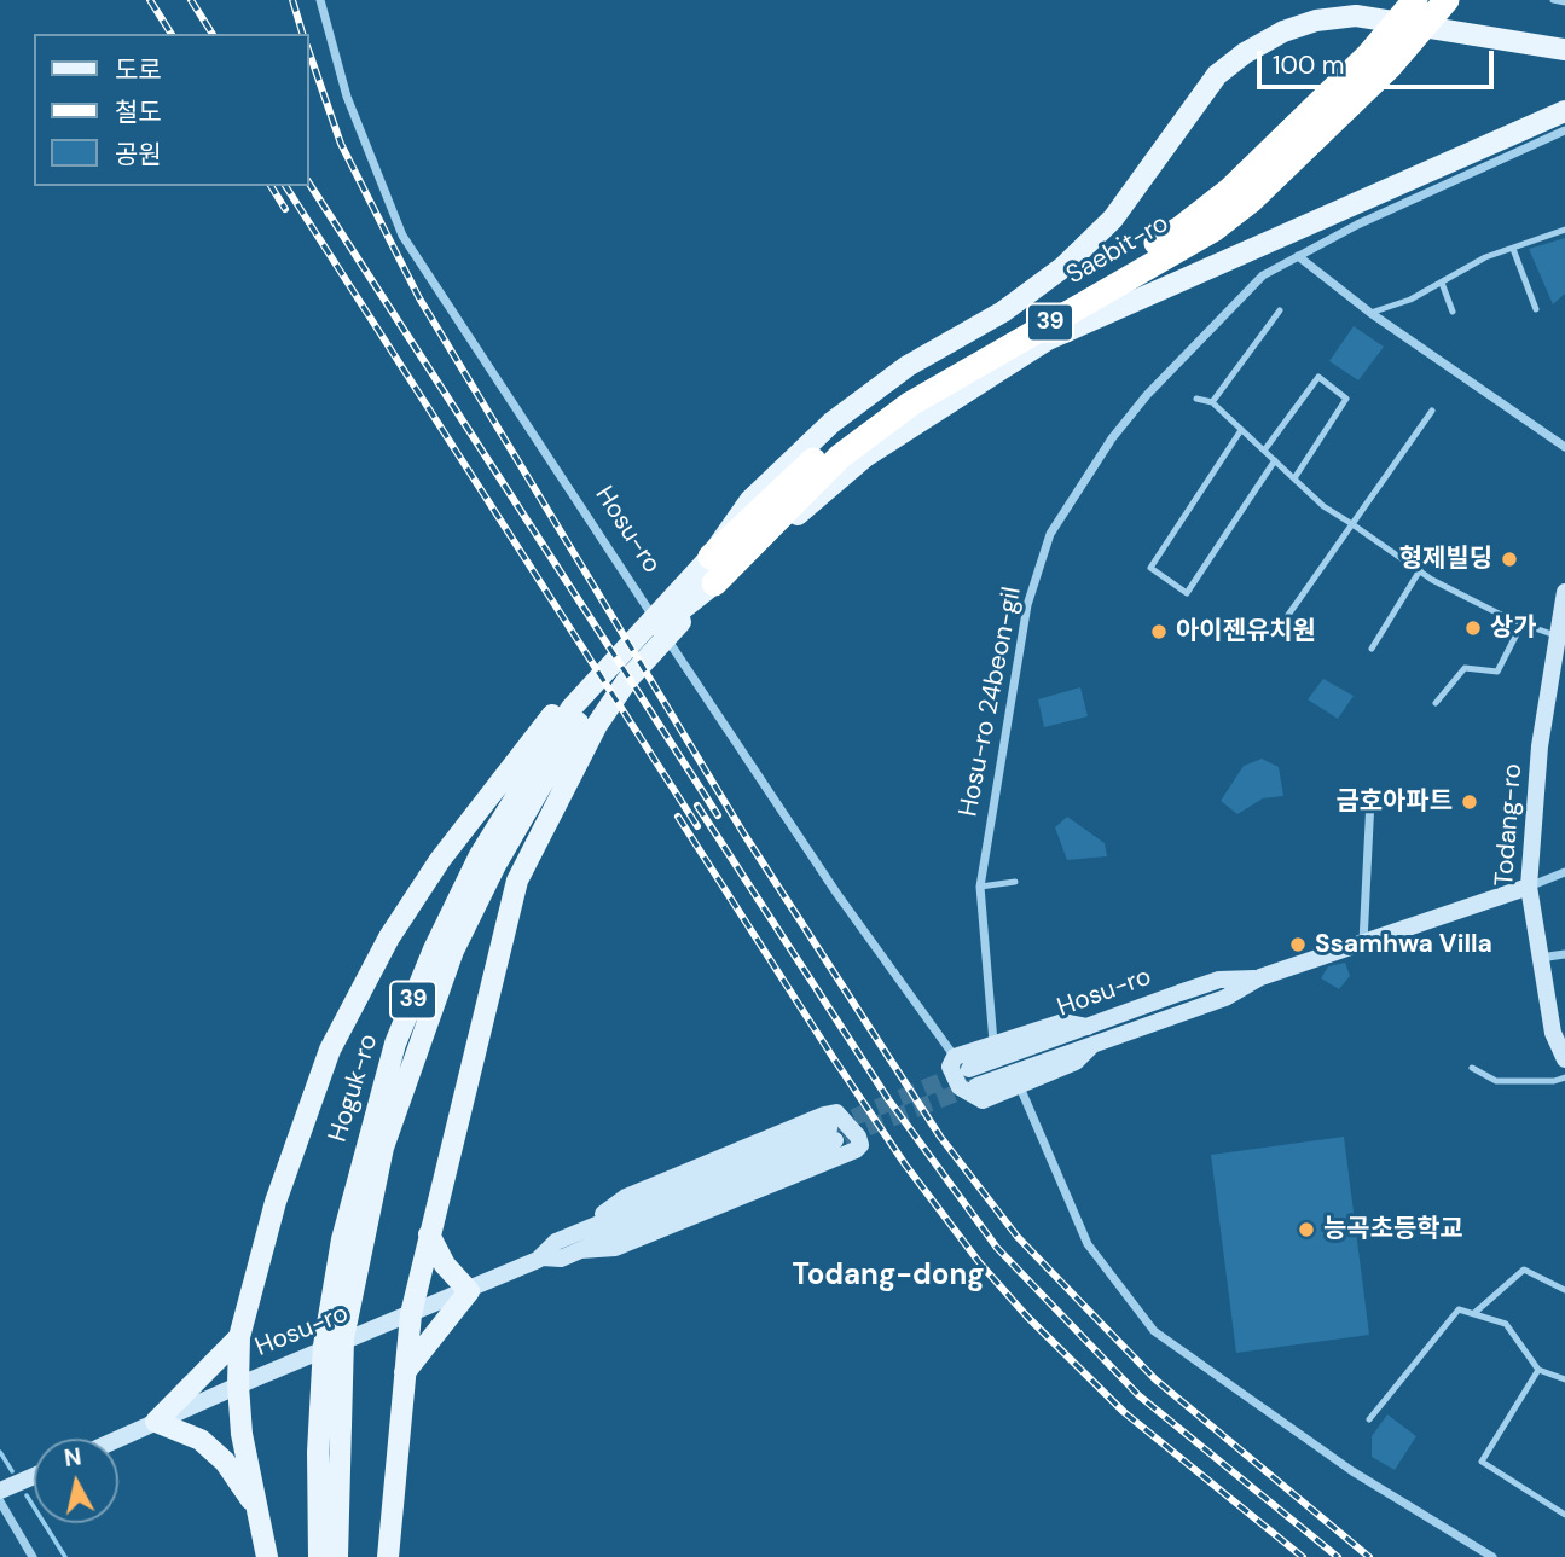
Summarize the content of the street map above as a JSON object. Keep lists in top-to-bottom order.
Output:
{
  "streets": {
    "highway": ["Saebit-ro", "39"],
    "main road": ["Hosu-ro", "Todang-ro", "Hoguk-ro"],
    "street": ["Hosu-ro 24beon-gil"]
  },
  "crossings": [
    ["Saebit-ro", "39"],
    ["39", "Hoguk-ro"],
    ["Hosu-ro", "Todang-ro"]
  ],
  "districts": ["Todang-dong"],
  "places": [
    "형제빌딩",
    "상가",
    "아이젠유치원",
    "금호아파트",
    "Ssamhwa Villa",
    "능곡초등학교"
  ],
  "legend": ["도로", "철도", "공원"],
  "scale_bar": "100 m",
  "north": "top"
}
